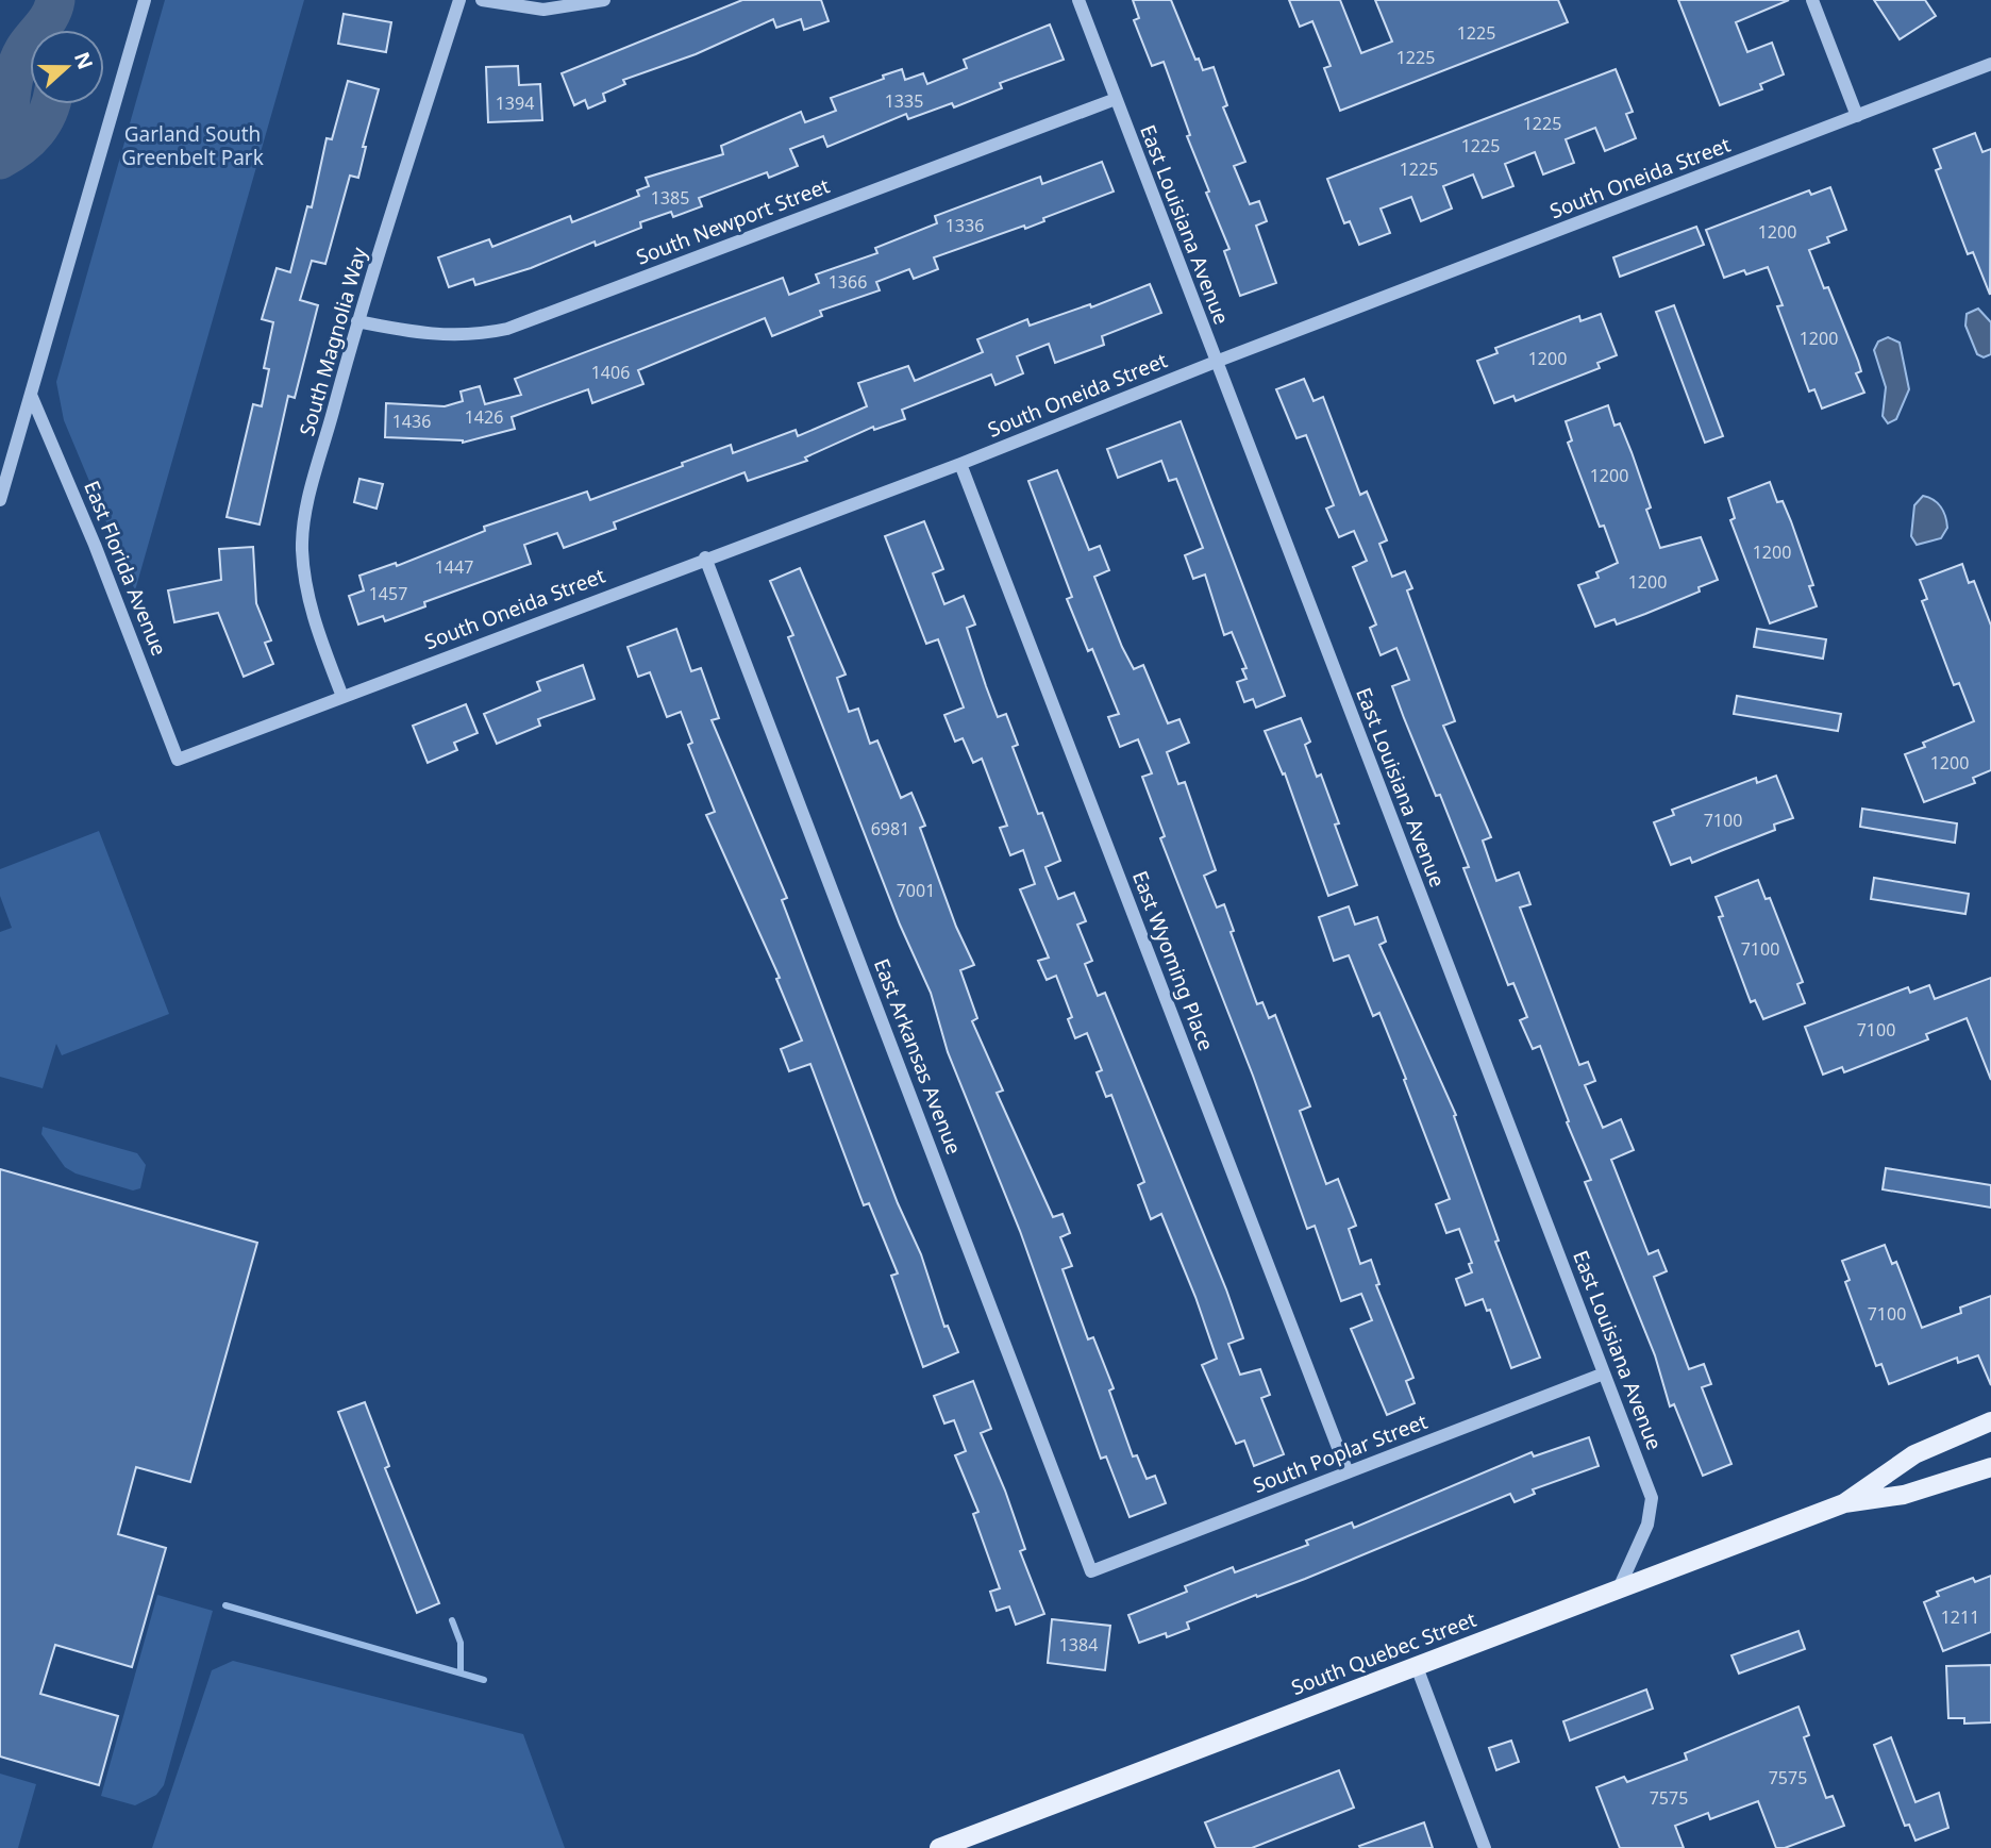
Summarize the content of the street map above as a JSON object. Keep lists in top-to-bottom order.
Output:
{
  "streets": {
    "main road": ["South Quebec Street"],
    "street": [
      "South Oneida Street",
      "South Newport Street",
      "East Louisiana Avenue",
      "South Magnolia Way",
      "East Florida Avenue",
      "East Wyoming Place",
      "East Arkansas Avenue",
      "South Poplar Street"
    ]
  },
  "crossings": [
    ["South Oneida Street", "East Louisiana Avenue"],
    ["South Oneida Street", "South Magnolia Way"],
    ["South Oneida Street", "East Florida Avenue"],
    ["South Oneida Street", "East Wyoming Place"],
    ["South Oneida Street", "East Arkansas Avenue"],
    ["South Newport Street", "East Louisiana Avenue"],
    ["South Newport Street", "South Magnolia Way"],
    ["East Louisiana Avenue", "South Poplar Street"],
    ["East Louisiana Avenue", "South Quebec Street"],
    ["East Wyoming Place", "South Poplar Street"],
    ["East Arkansas Avenue", "South Poplar Street"]
  ],
  "parks": ["Garland South Greenbelt Park"],
  "house_numbers": [
    "1225",
    "1225",
    "1335",
    "1394",
    "1225",
    "1225",
    "1225",
    "1385",
    "1336",
    "1200",
    "1366",
    "1200",
    "1200",
    "1406",
    "1426",
    "1436",
    "1200",
    "1200",
    "1447",
    "1200",
    "1457",
    "1200",
    "7100",
    "6981",
    "7001",
    "7100",
    "7100",
    "7100",
    "1211",
    "1384",
    "7575",
    "7575"
  ],
  "north": "right"
}
